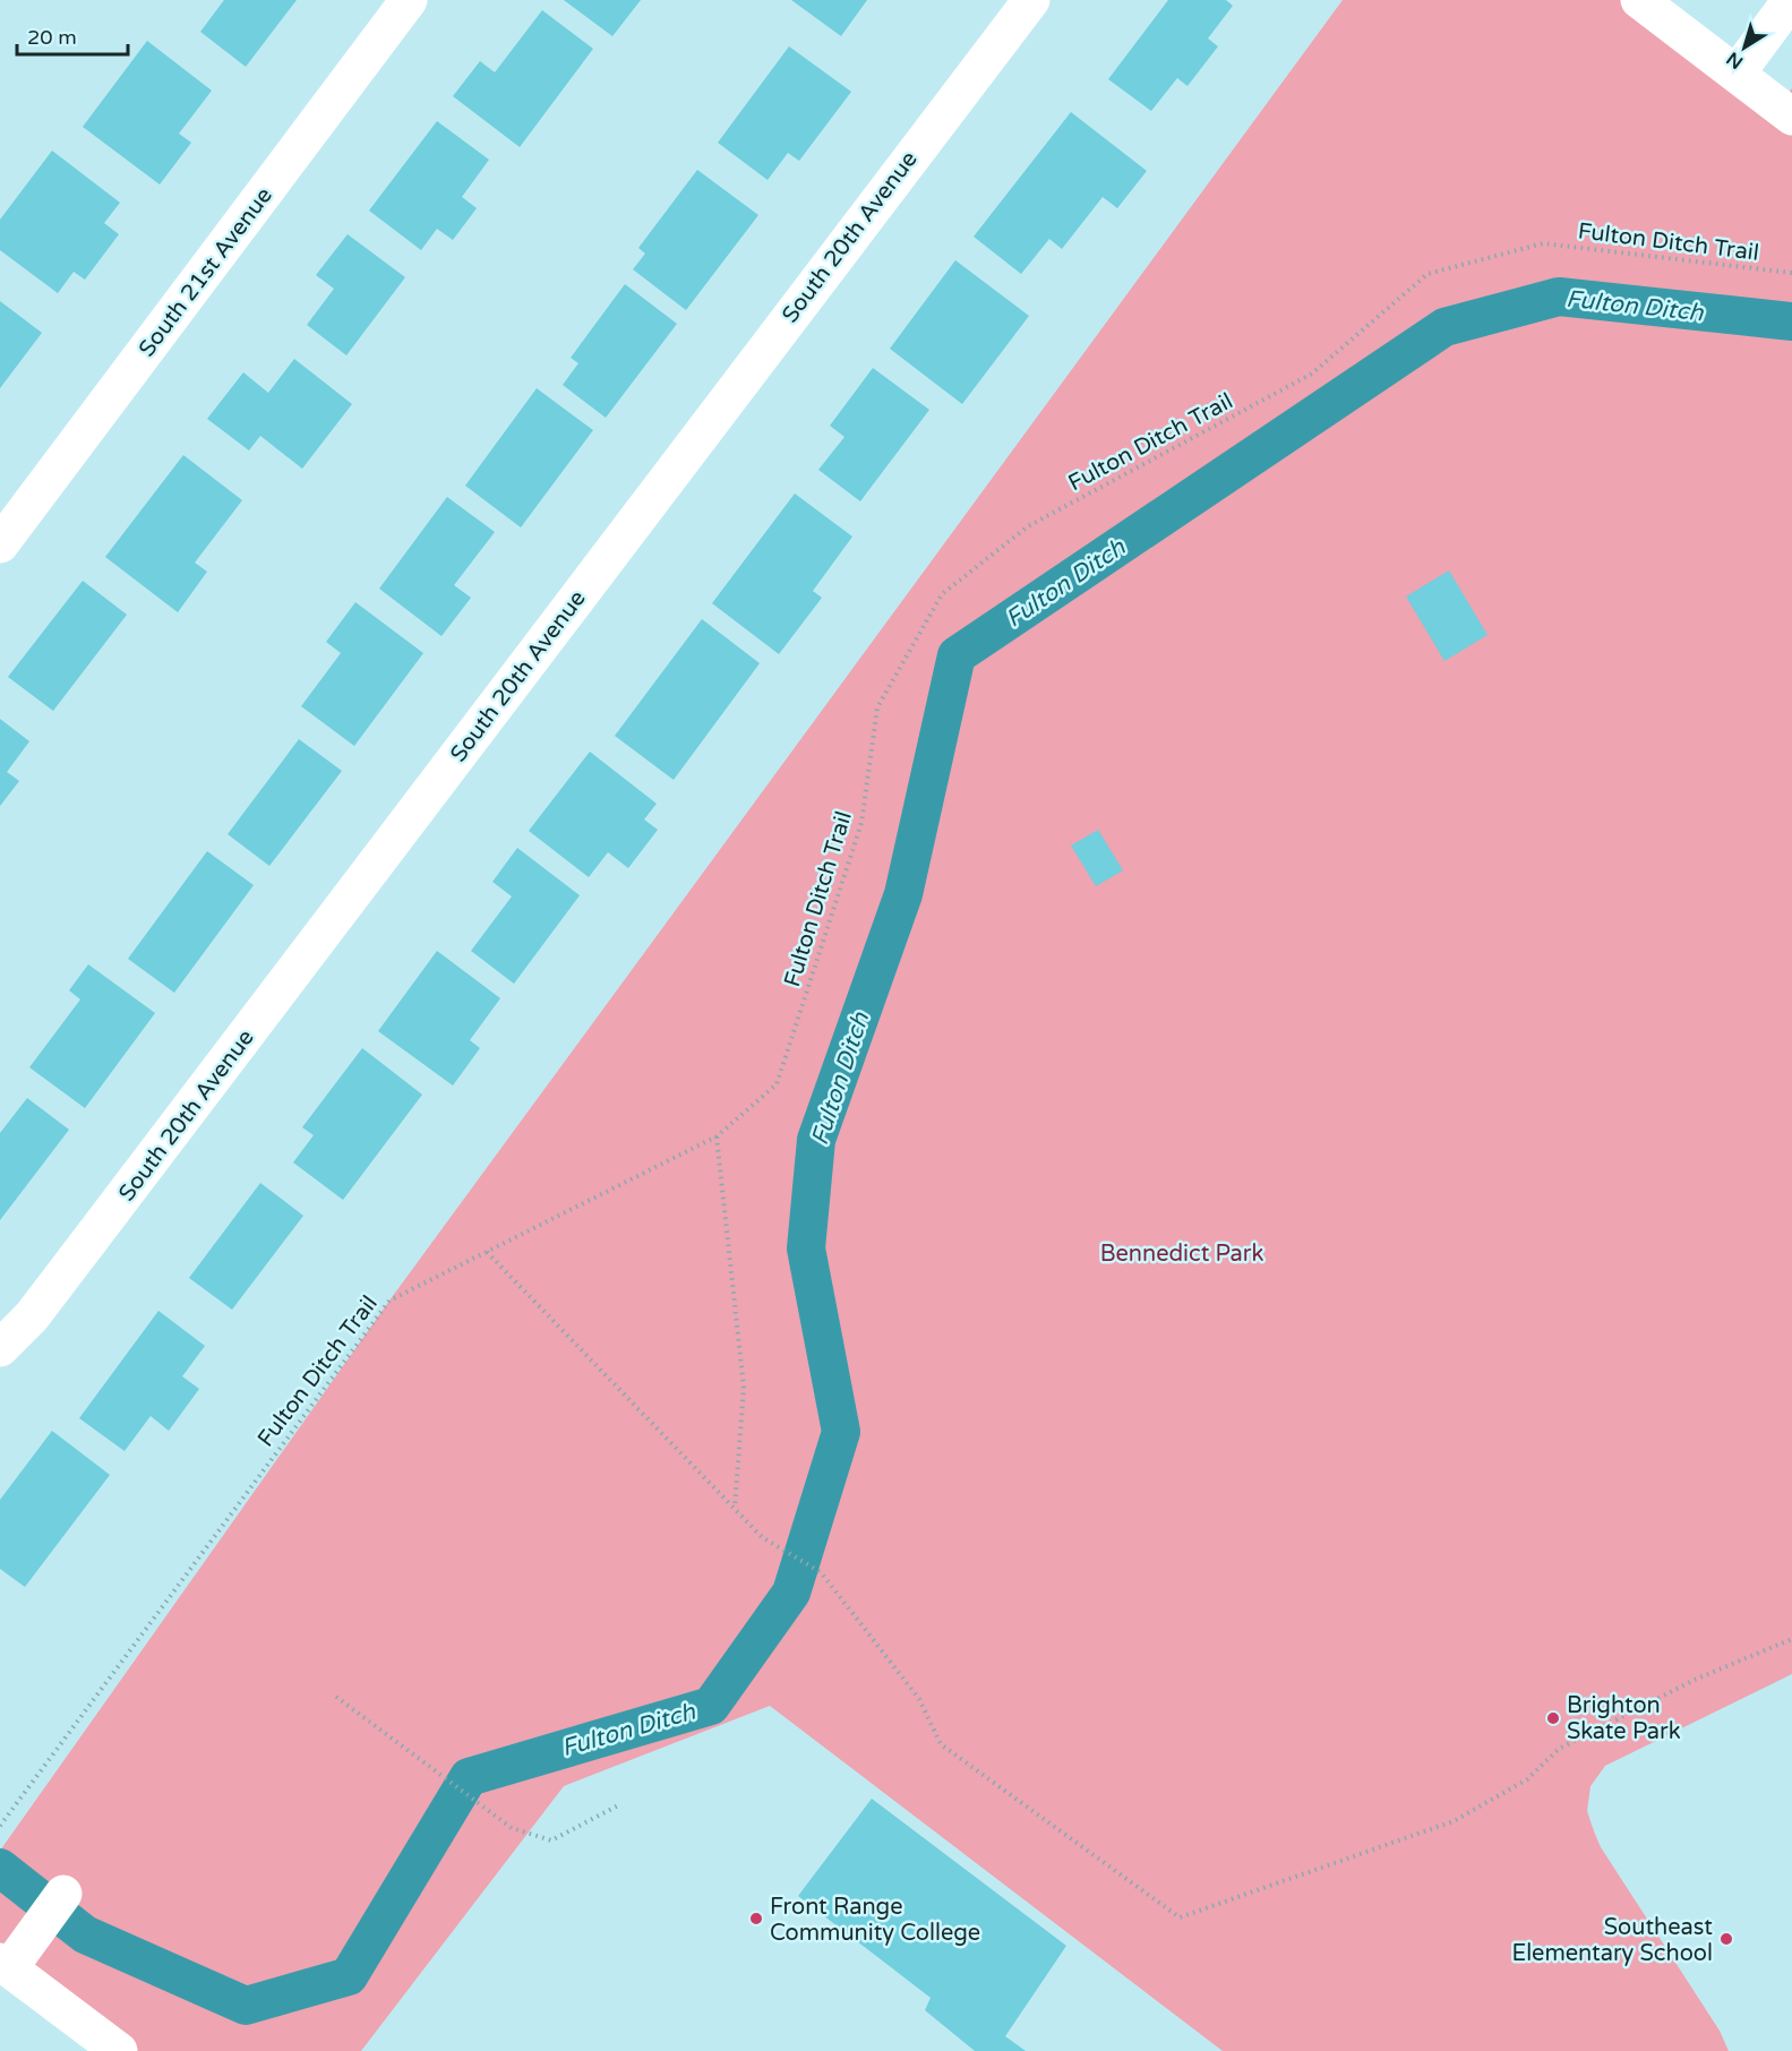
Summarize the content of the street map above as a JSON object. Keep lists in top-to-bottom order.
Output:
{
  "streets": {
    "street": ["South 20th Avenue", "South 21st Avenue"],
    "path": ["Fulton Ditch Trail"]
  },
  "water": ["Fulton Ditch"],
  "parks": ["Bennedict Park"],
  "places": ["Brighton Skate Park", "Front Range Community College", "Southeast Elementary School"],
  "scale_bar": "20 m",
  "north": "bottom left"
}
